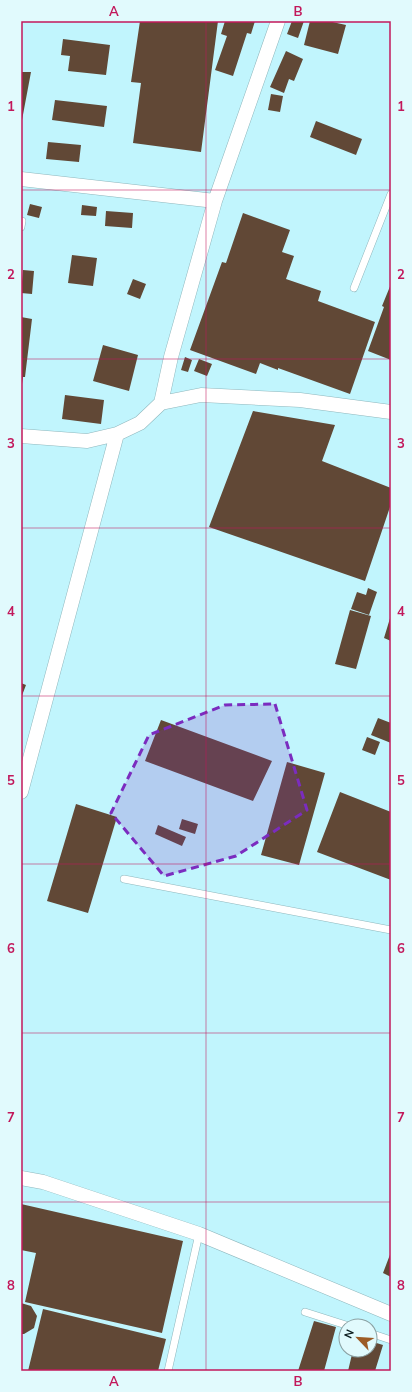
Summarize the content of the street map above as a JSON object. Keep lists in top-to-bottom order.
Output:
{
  "north": "top left",
  "grid": {
    "columns": ["A", "B"],
    "rows": [
      "1",
      "2",
      "3",
      "4",
      "5",
      "6",
      "7",
      "8"
    ]
  }
}
